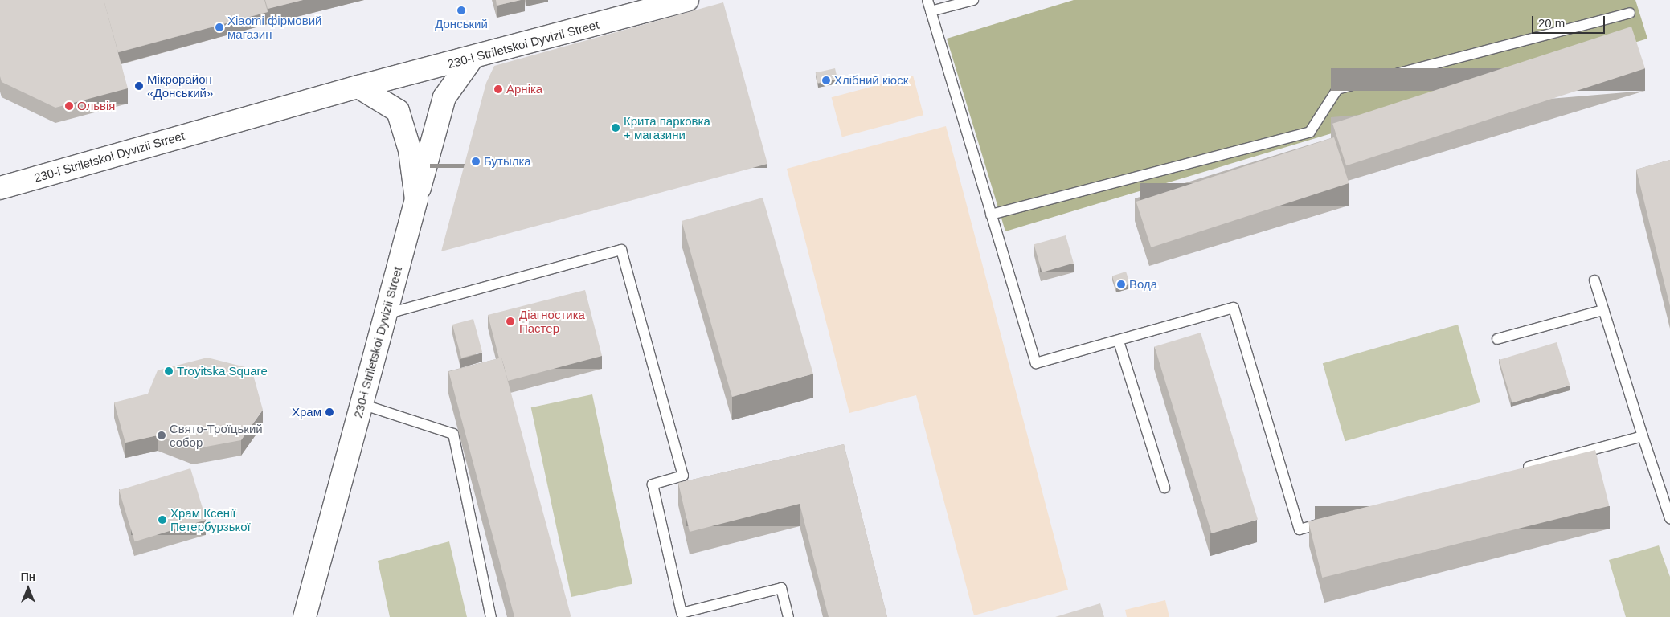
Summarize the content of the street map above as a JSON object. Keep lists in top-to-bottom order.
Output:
{
  "streets": {
    "street": ["230-i Striletskoi Dyvizii Street"]
  },
  "places": [
    "Донський",
    "Xiaomi фірмовий магазин",
    "Хлібний кіоск",
    "Мікрорайон «Донський»",
    "Арніка",
    "Ольвія",
    "Крита парковка + магазини",
    "Бутылка",
    "Вода",
    "Діагностика Пастер",
    "Troyitska Square",
    "Храм",
    "Свято-Троїцький собор",
    "Храм Ксенії Петербурзької"
  ],
  "scale_bar": "20 m",
  "north": "top"
}
